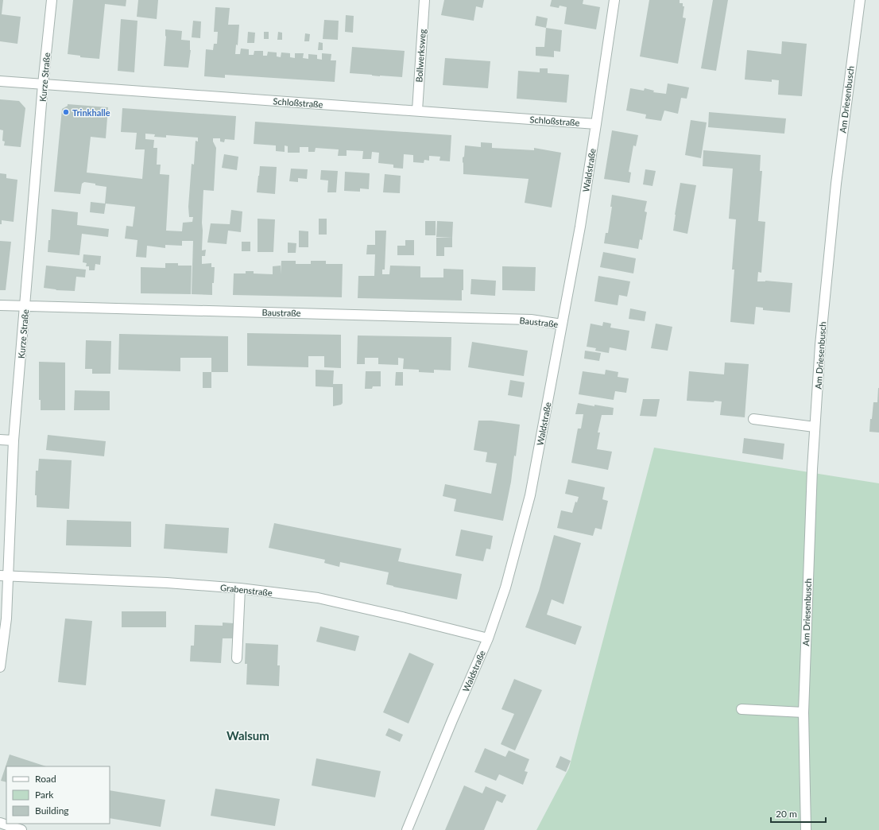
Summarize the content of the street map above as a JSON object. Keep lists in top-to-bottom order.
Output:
{
  "streets": {
    "street": [
      "Bollwerksweg",
      "Kurze Straße",
      "Am Driesenbusch",
      "Schloßstraße",
      "Waldstraße",
      "Baustraße",
      "Grabenstraße"
    ]
  },
  "crossings": [
    ["Bollwerksweg", "Schloßstraße"],
    ["Kurze Straße", "Schloßstraße"],
    ["Kurze Straße", "Baustraße"],
    ["Kurze Straße", "Grabenstraße"],
    ["Schloßstraße", "Waldstraße"],
    ["Waldstraße", "Baustraße"],
    ["Waldstraße", "Grabenstraße"]
  ],
  "districts": ["Walsum"],
  "places": ["Trinkhalle"],
  "legend": ["Road", "Park", "Building"],
  "scale_bar": "20 m"
}
